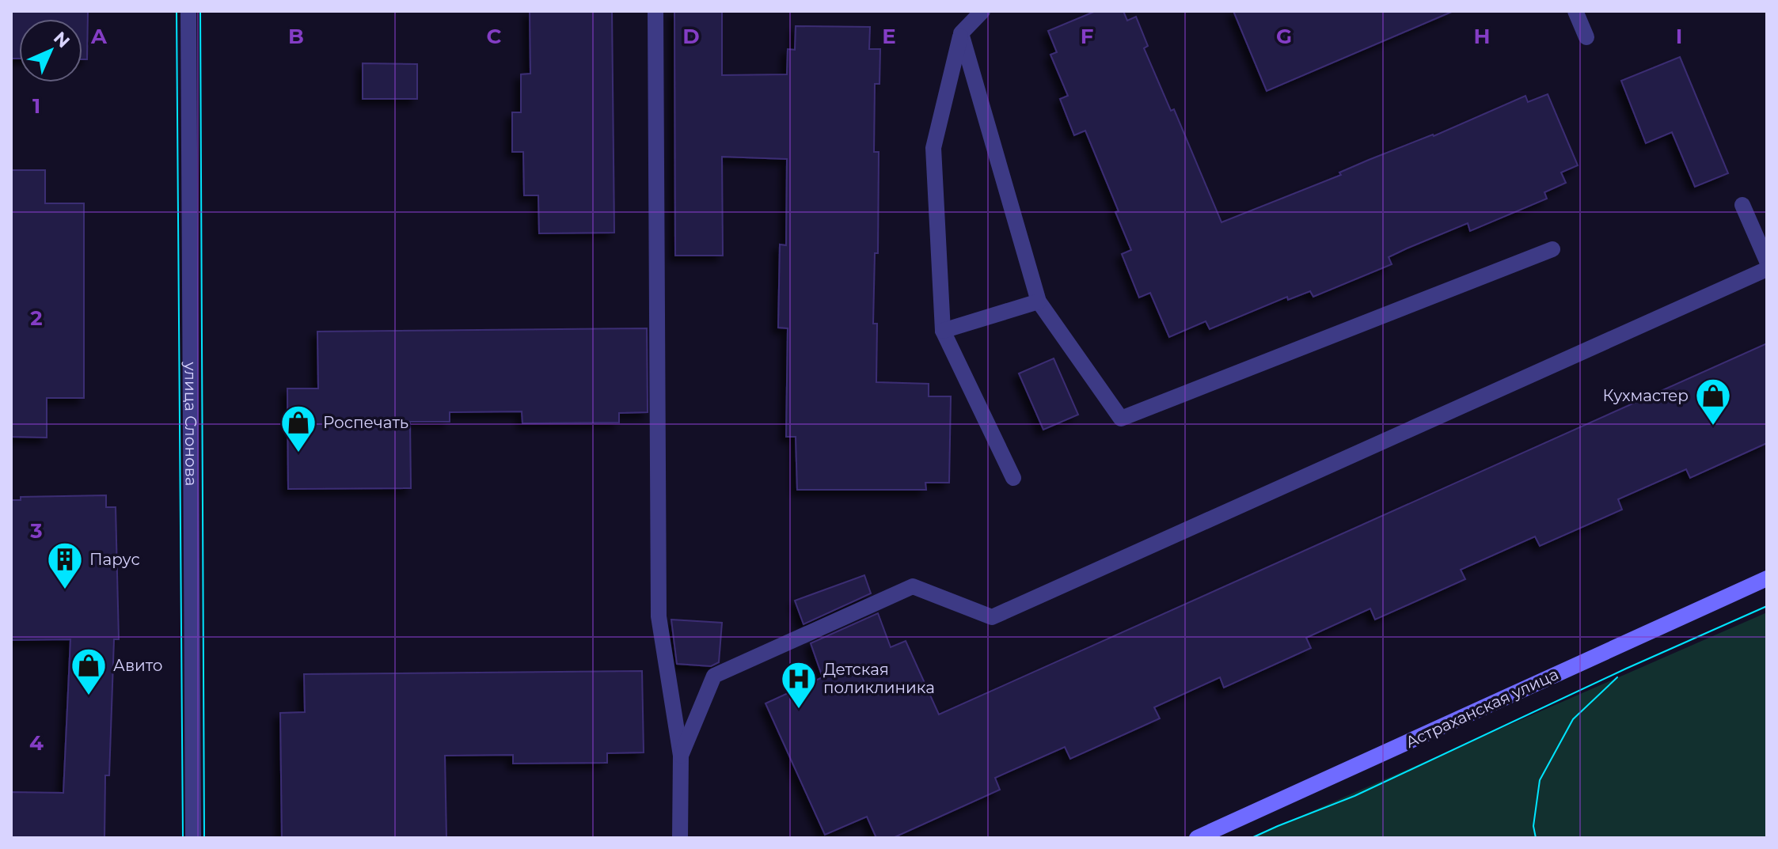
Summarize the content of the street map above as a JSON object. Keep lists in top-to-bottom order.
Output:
{
  "streets": {
    "main road": ["Астраханская улица"],
    "street": ["улица Слонова"]
  },
  "places": {
    "shop": ["Кухмастер", "Роспечать", "Авито"],
    "building": ["Парус"],
    "hospital": ["Детская поликлиника"]
  },
  "north": "top right",
  "grid": {
    "columns": [
      "A",
      "B",
      "C",
      "D",
      "E",
      "F",
      "G",
      "H",
      "I"
    ],
    "rows": [
      "1",
      "2",
      "3",
      "4"
    ]
  }
}
